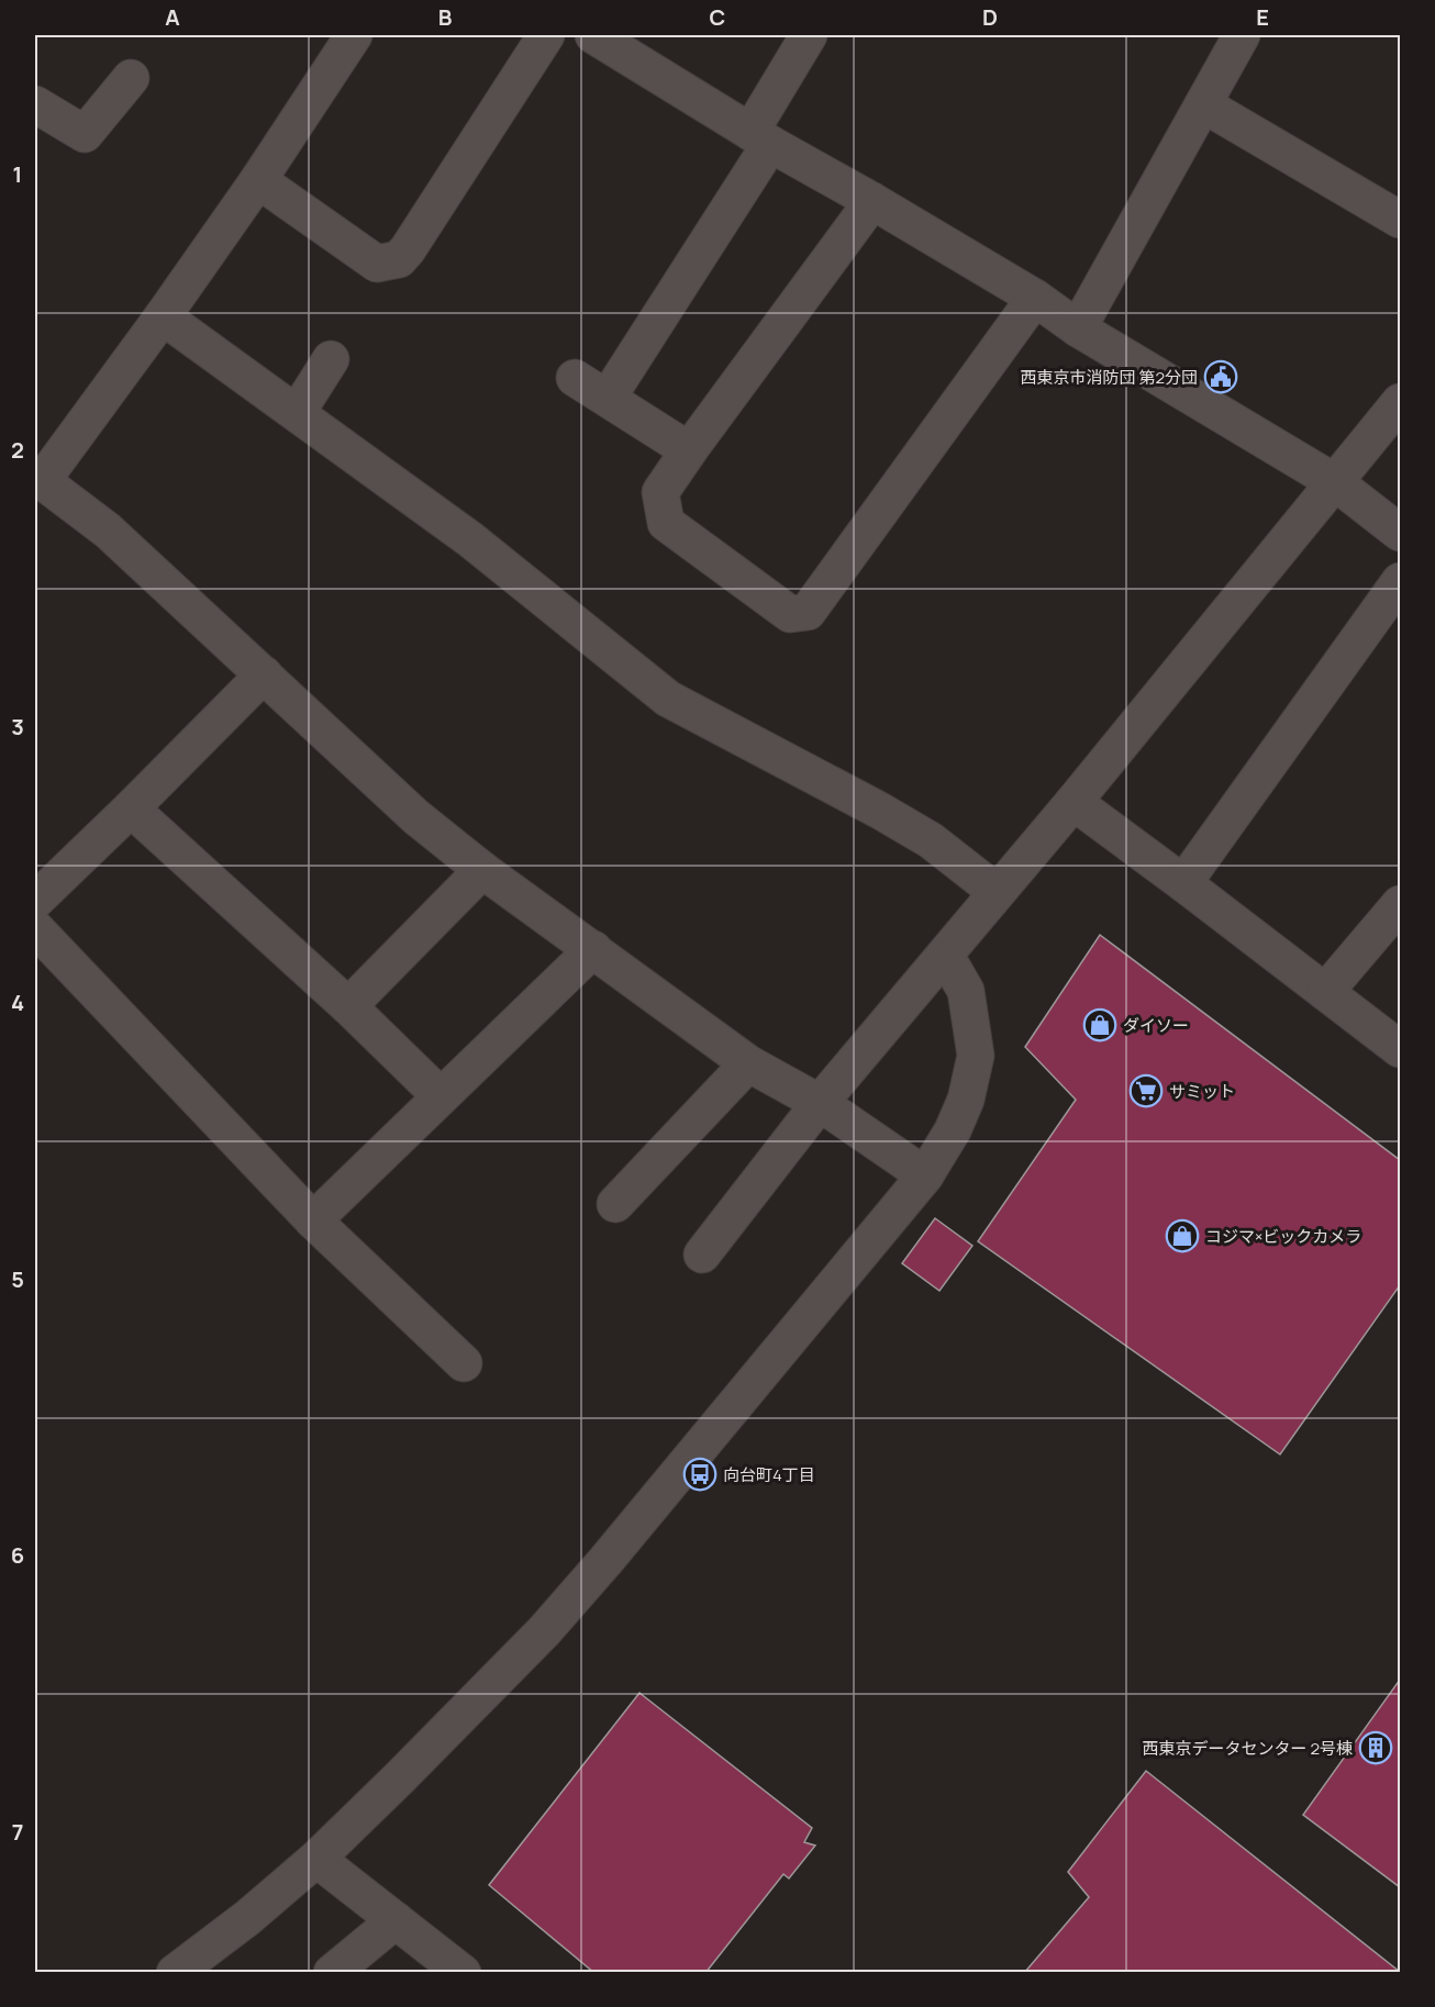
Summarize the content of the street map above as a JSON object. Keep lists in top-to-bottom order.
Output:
{
  "places": {
    "public building": ["西東京市消防団 第2分団"],
    "shop": ["ダイソー", "コジマ×ビックカメラ"],
    "supermarket": ["サミット"],
    "bus stop": ["向台町4丁目"],
    "building": ["西東京データセンター 2号棟"]
  },
  "grid": {
    "columns": [
      "A",
      "B",
      "C",
      "D",
      "E"
    ],
    "rows": [
      "1",
      "2",
      "3",
      "4",
      "5",
      "6",
      "7"
    ]
  }
}
